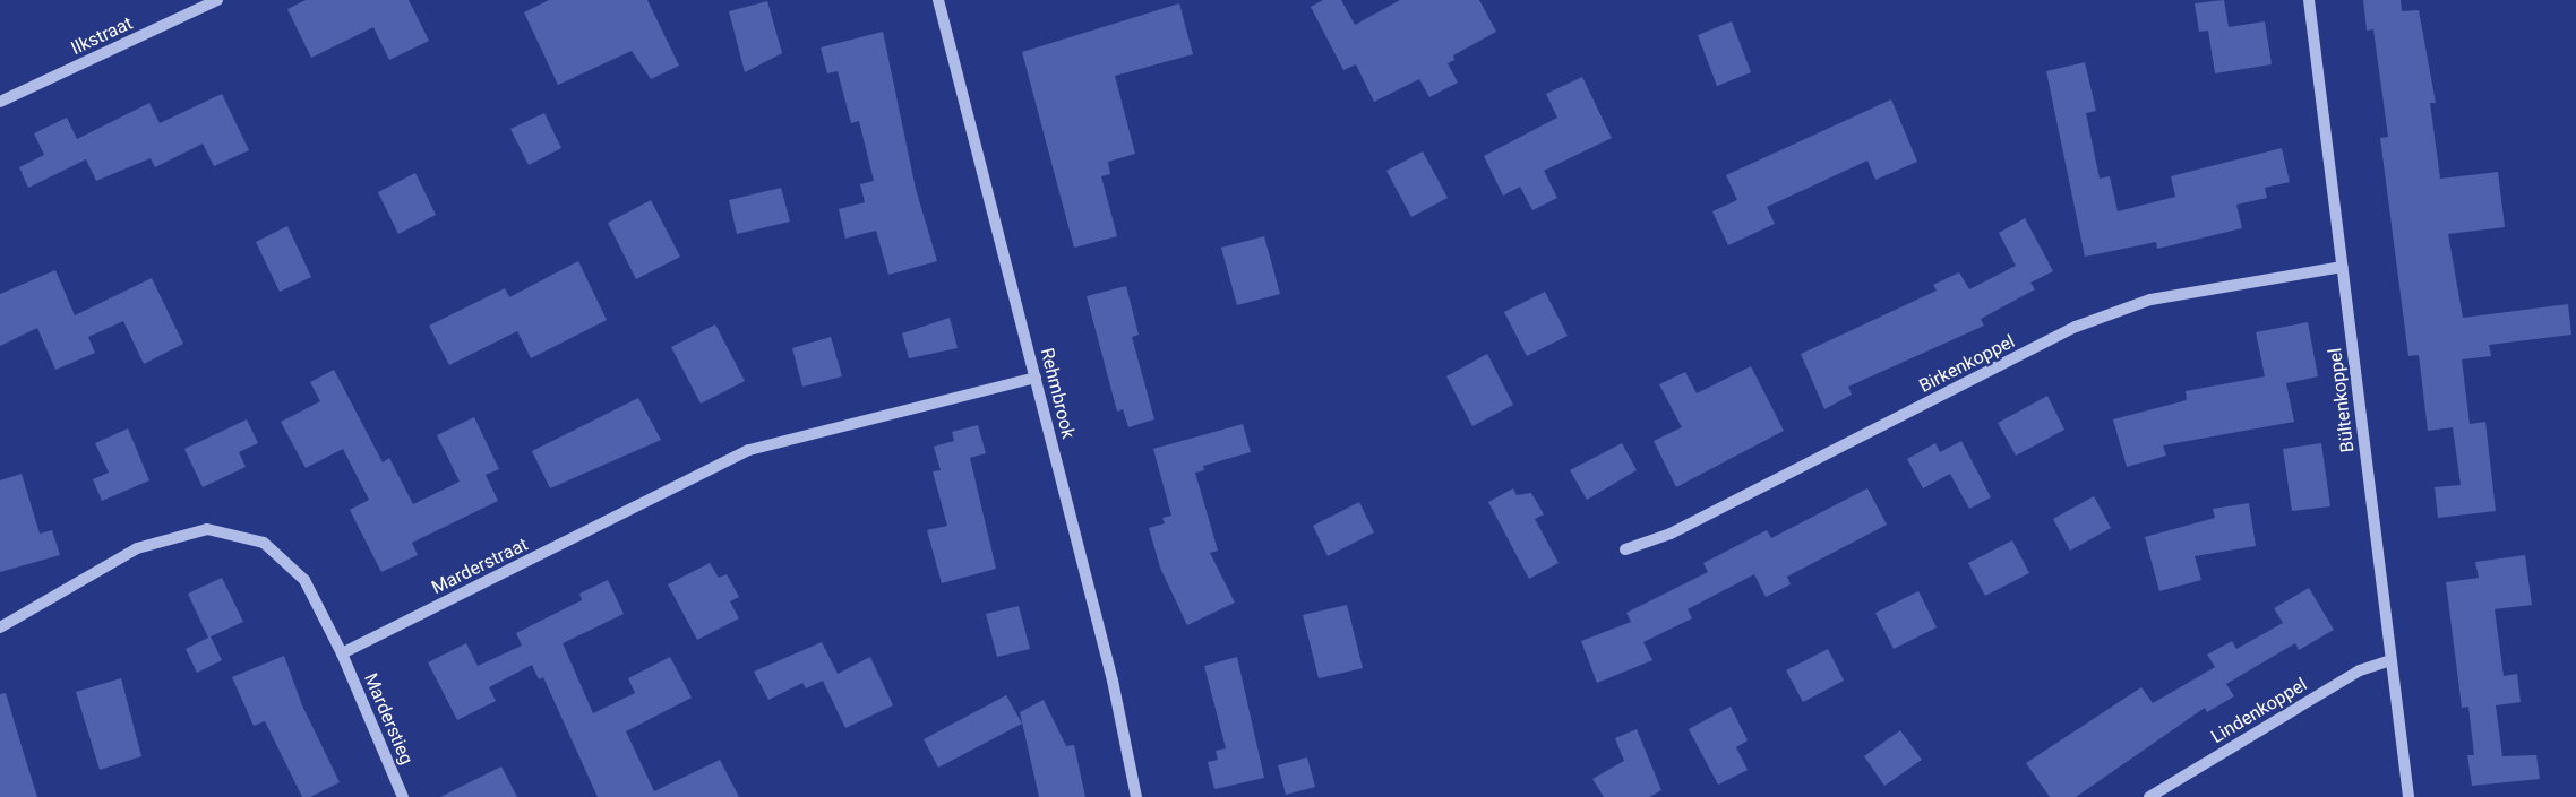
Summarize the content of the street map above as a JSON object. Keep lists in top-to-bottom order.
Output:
{
  "streets": {
    "street": [
      "Ilkstraat",
      "Birkenkoppel",
      "Rehmbrook",
      "Bültenkoppel",
      "Marderstraat",
      "Lindenkoppel",
      "Marderstieg"
    ]
  },
  "crossings": [
    ["Birkenkoppel", "Bültenkoppel"],
    ["Rehmbrook", "Marderstraat"],
    ["Bültenkoppel", "Lindenkoppel"],
    ["Marderstraat", "Marderstieg"]
  ]
}
